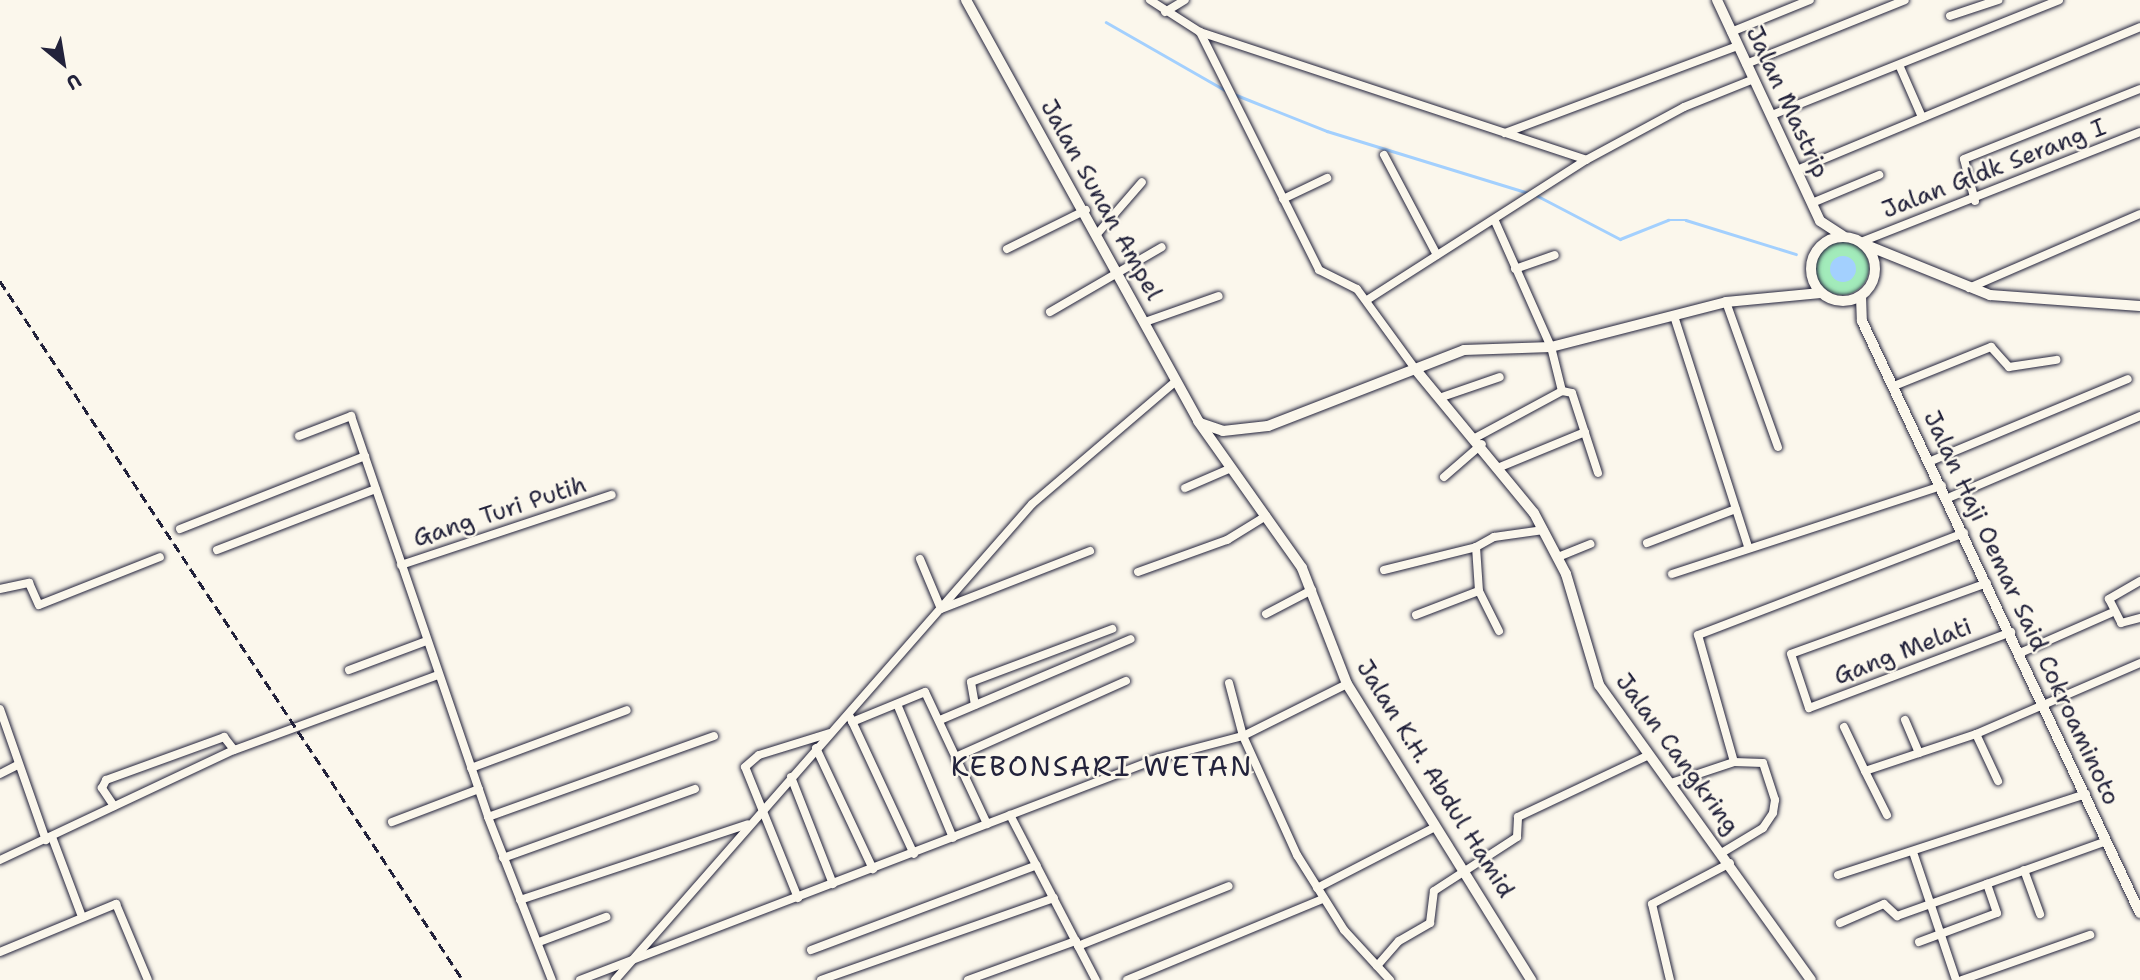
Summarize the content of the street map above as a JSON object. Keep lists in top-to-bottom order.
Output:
{
  "streets": {
    "main road": [
      "Jalan Mastrip",
      "Jalan Sunan Ampel",
      "Jalan Haji Oemar Said Cokroaminoto",
      "Jalan Cangkring",
      "Jalan K.H. Abdul Hamid"
    ],
    "street": ["Jalan Gldk Serang I", "Gang Turi Putih", "Gang Melati"]
  },
  "crossings": [
    ["Jalan Sunan Ampel", "Jalan K.H. Abdul Hamid"],
    ["Jalan Haji Oemar Said Cokroaminoto", "Gang Melati"]
  ],
  "districts": ["KEBONSARI WETAN"],
  "north": "bottom right"
}
